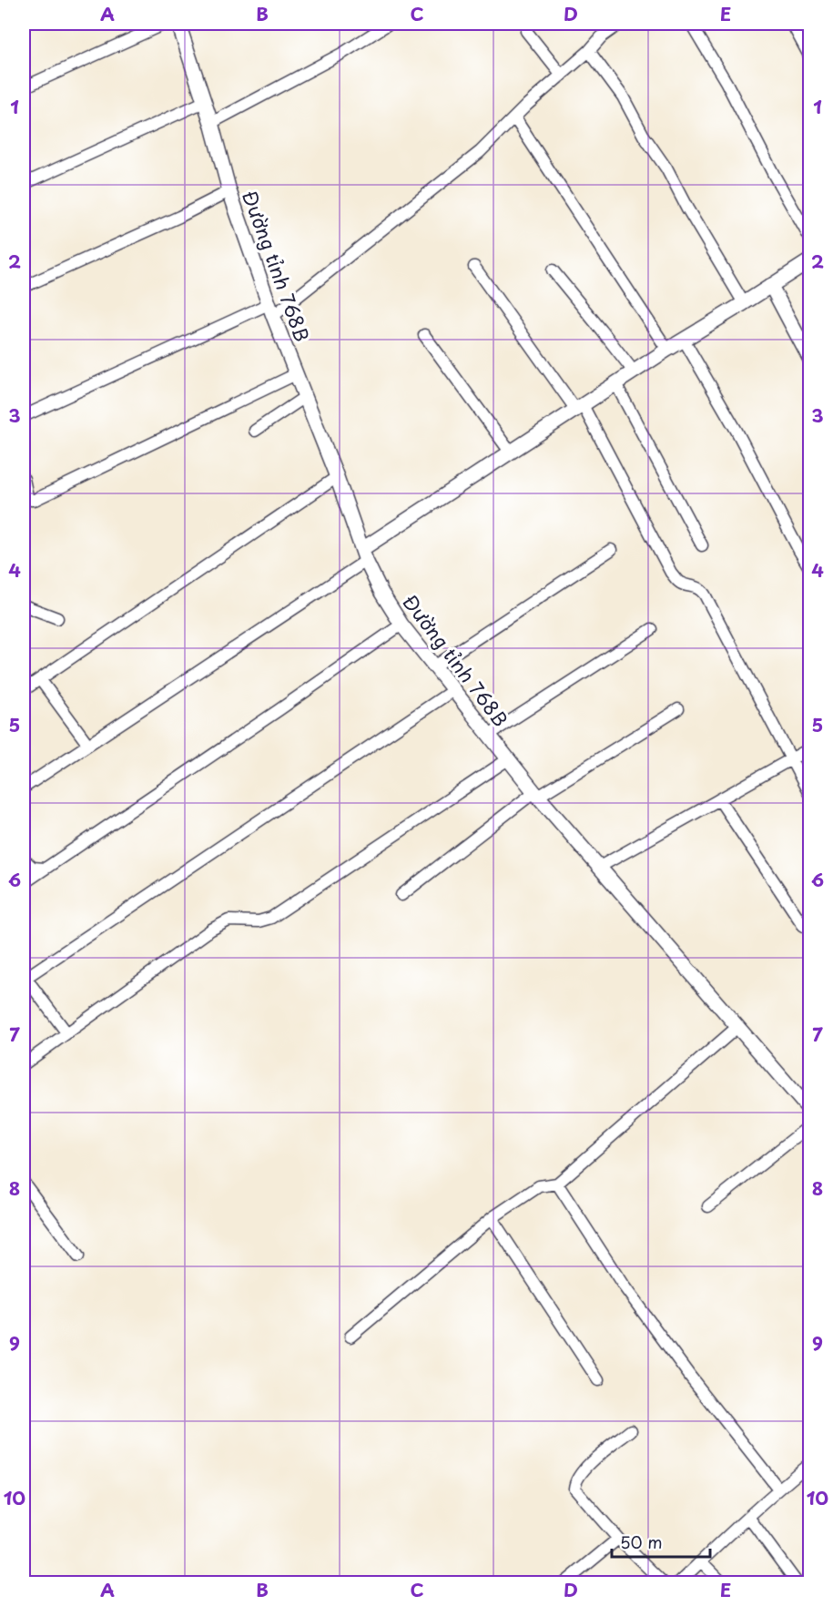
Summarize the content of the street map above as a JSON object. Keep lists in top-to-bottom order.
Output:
{
  "streets": {
    "street": ["Đường tỉnh 768B"]
  },
  "scale_bar": "50 m",
  "grid": {
    "columns": [
      "A",
      "B",
      "C",
      "D",
      "E"
    ],
    "rows": [
      "1",
      "2",
      "3",
      "4",
      "5",
      "6",
      "7",
      "8",
      "9",
      "10"
    ]
  }
}
